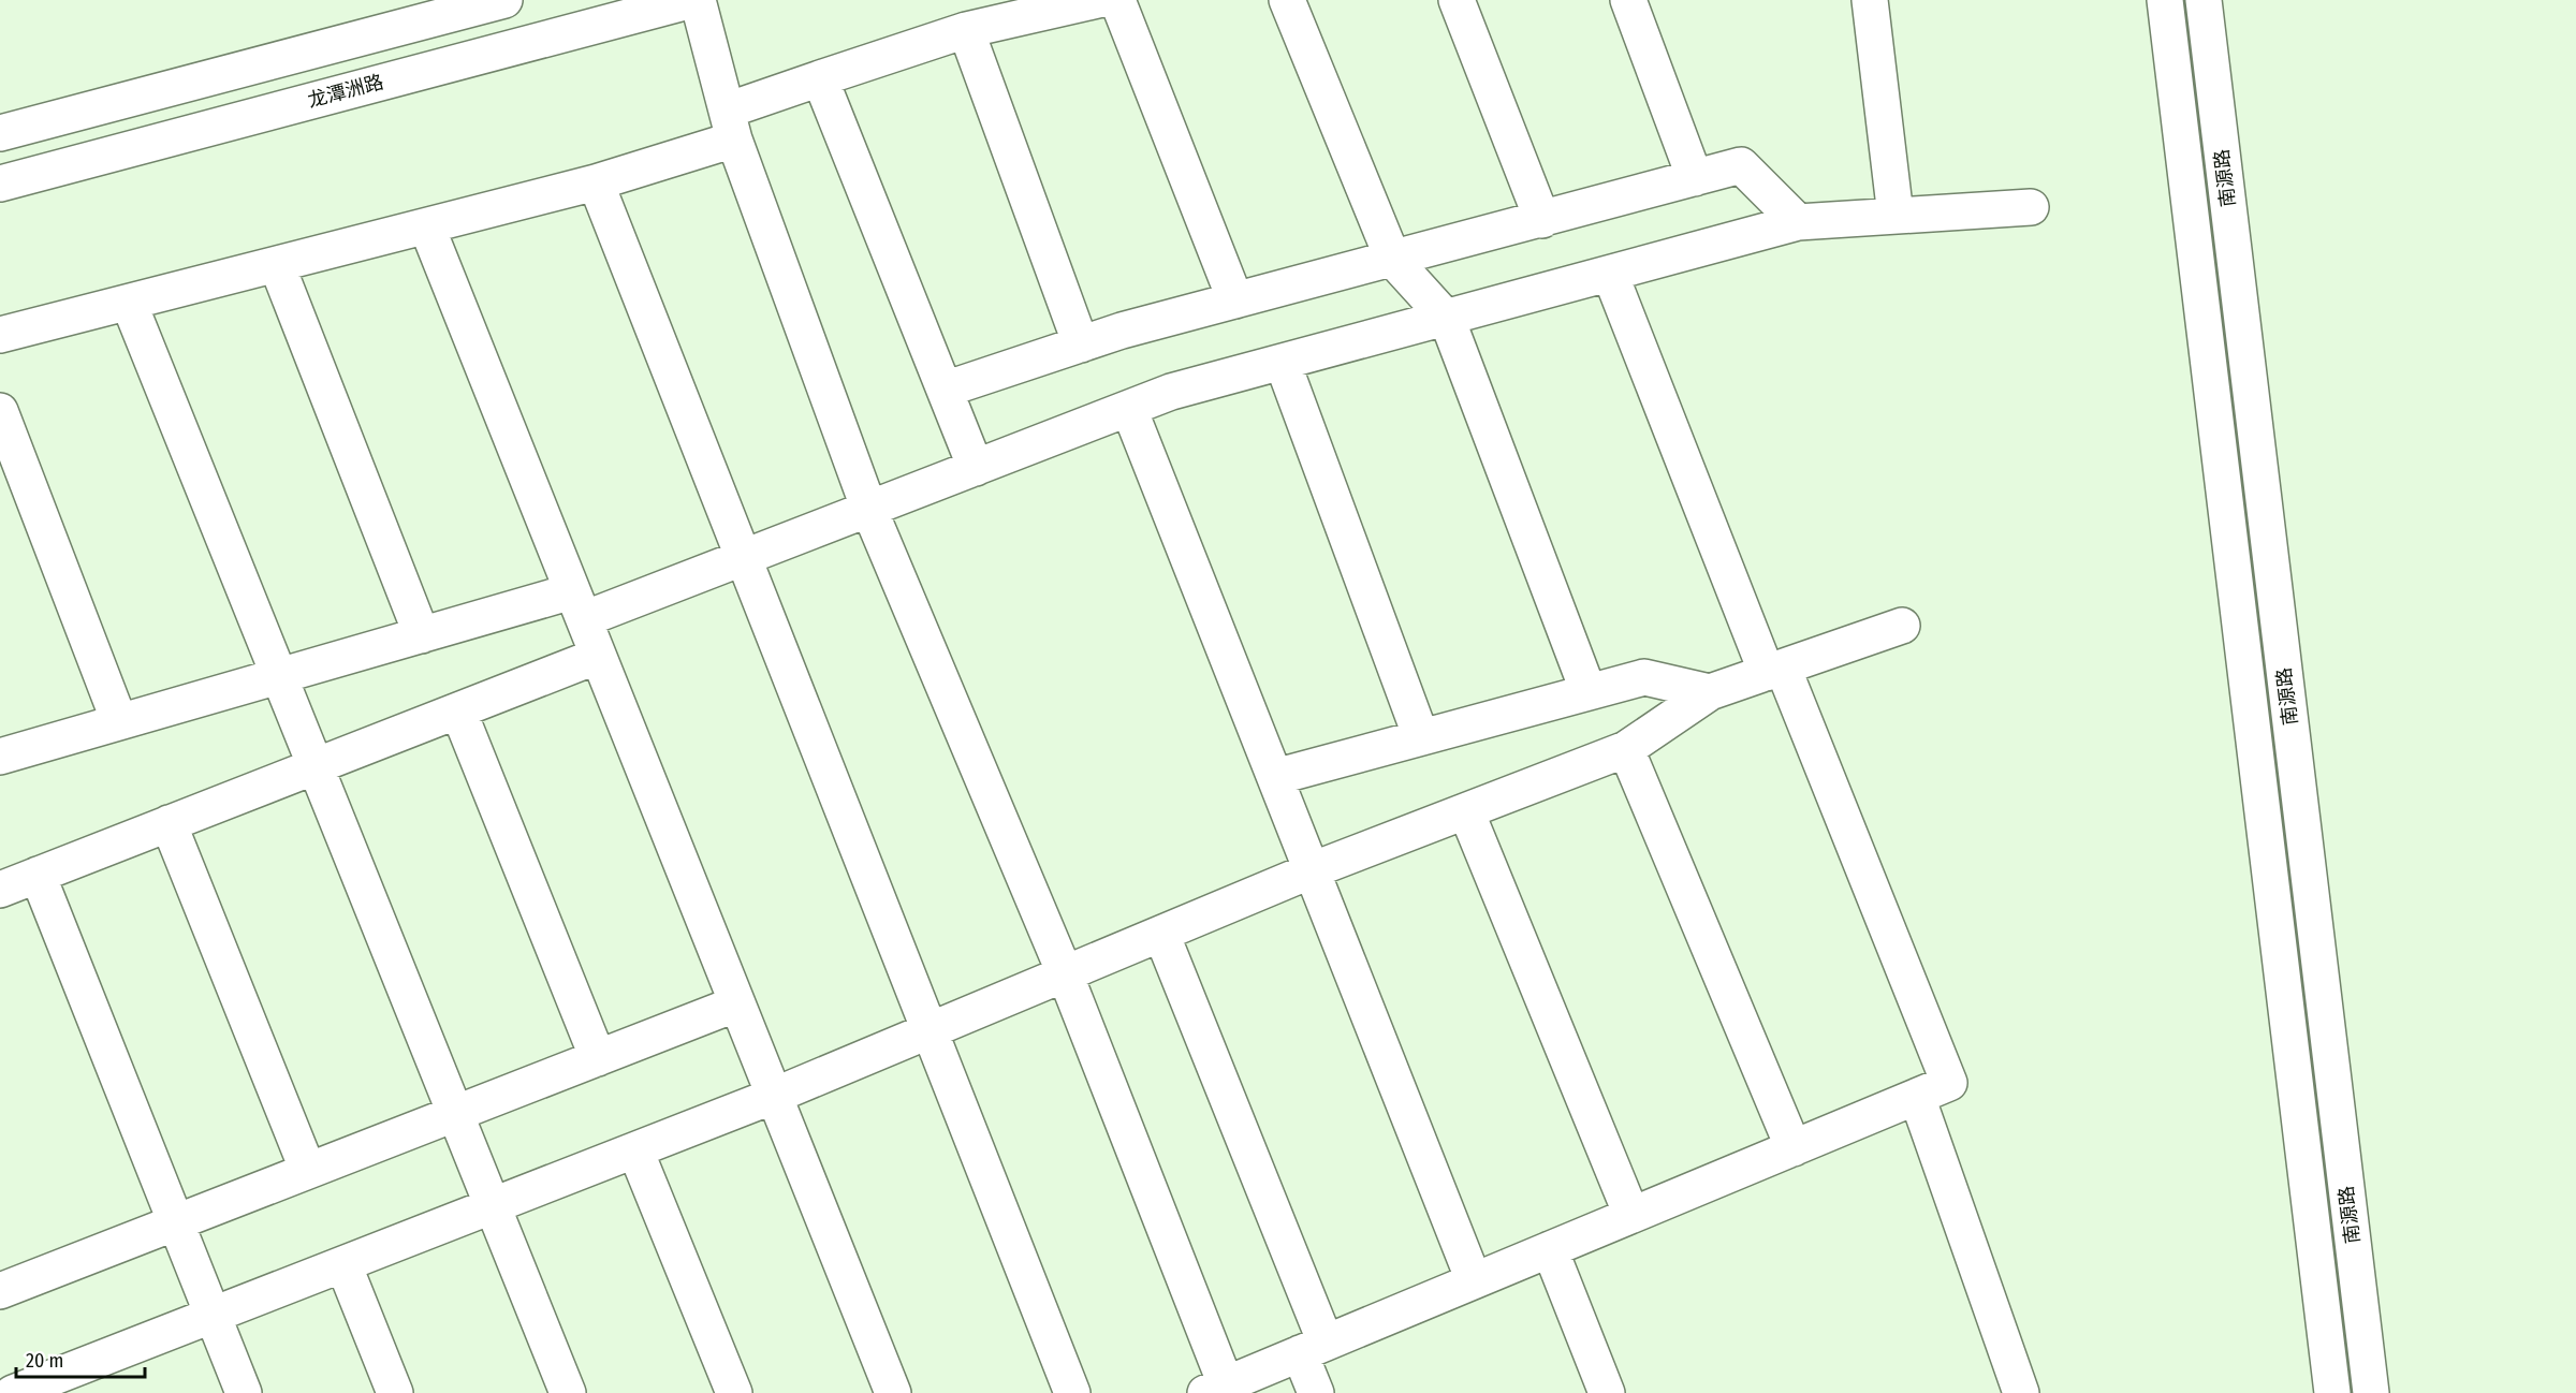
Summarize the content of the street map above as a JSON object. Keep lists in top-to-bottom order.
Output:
{
  "streets": {
    "street": ["龙潭洲路", "南源路"]
  },
  "scale_bar": "20 m"
}
